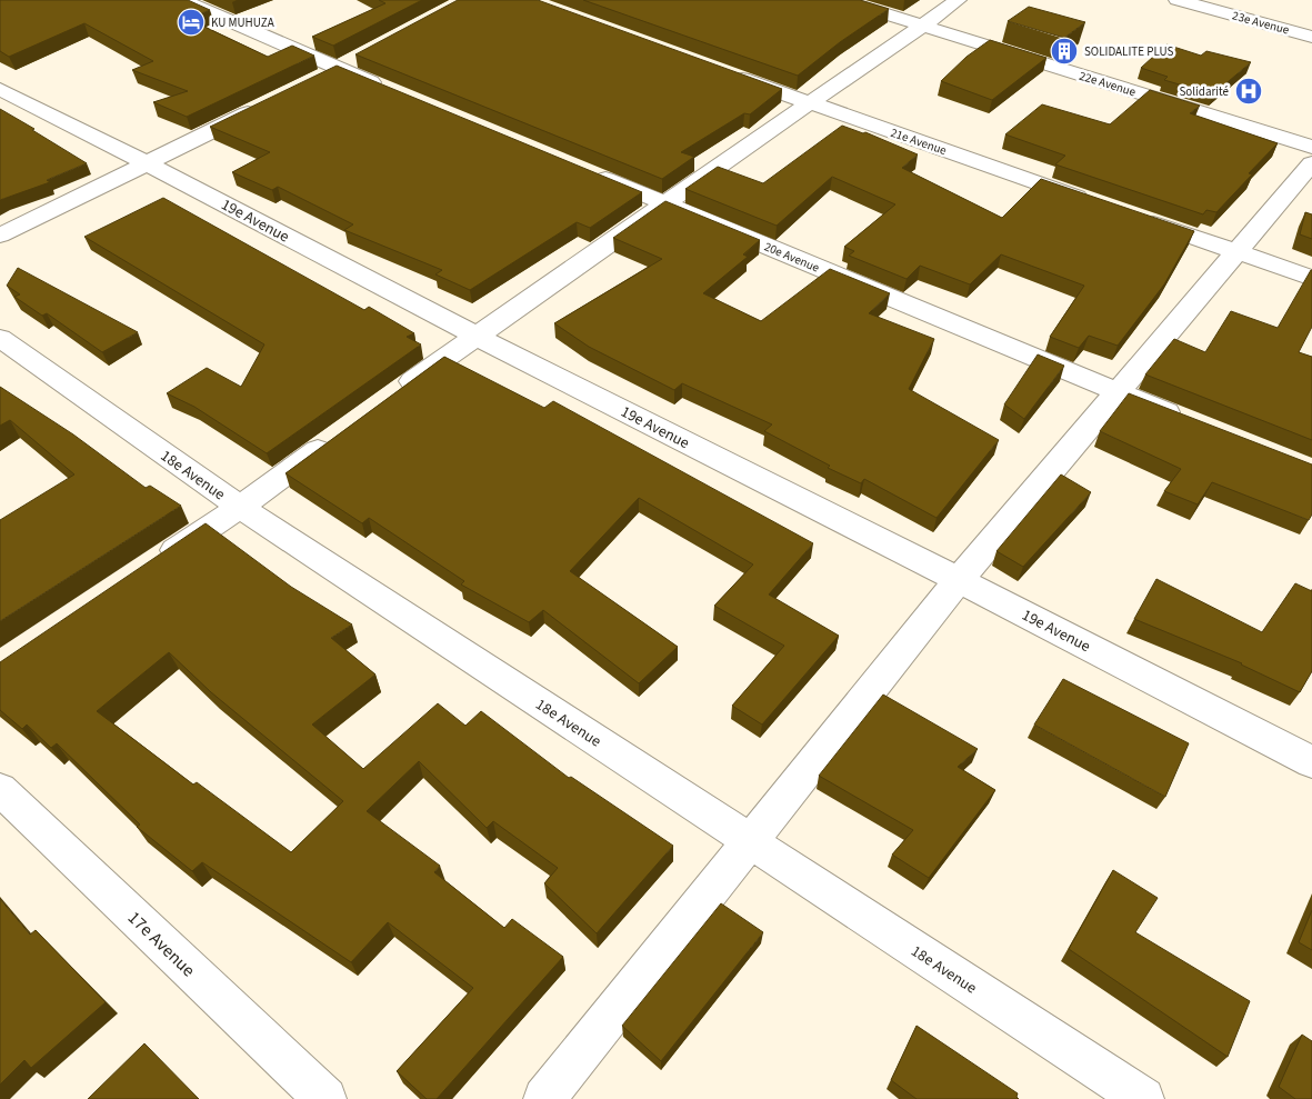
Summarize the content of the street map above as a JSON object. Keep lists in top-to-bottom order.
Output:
{
  "streets": {
    "street": [
      "23e Avenue",
      "22e Avenue",
      "21e Avenue",
      "19e Avenue",
      "20e Avenue",
      "18e Avenue",
      "17e Avenue"
    ]
  },
  "places": {
    "hotel": ["KU MUHUZA"],
    "building": ["SOLIDALITE PLUS"],
    "hospital": ["Solidarité"]
  }
}
